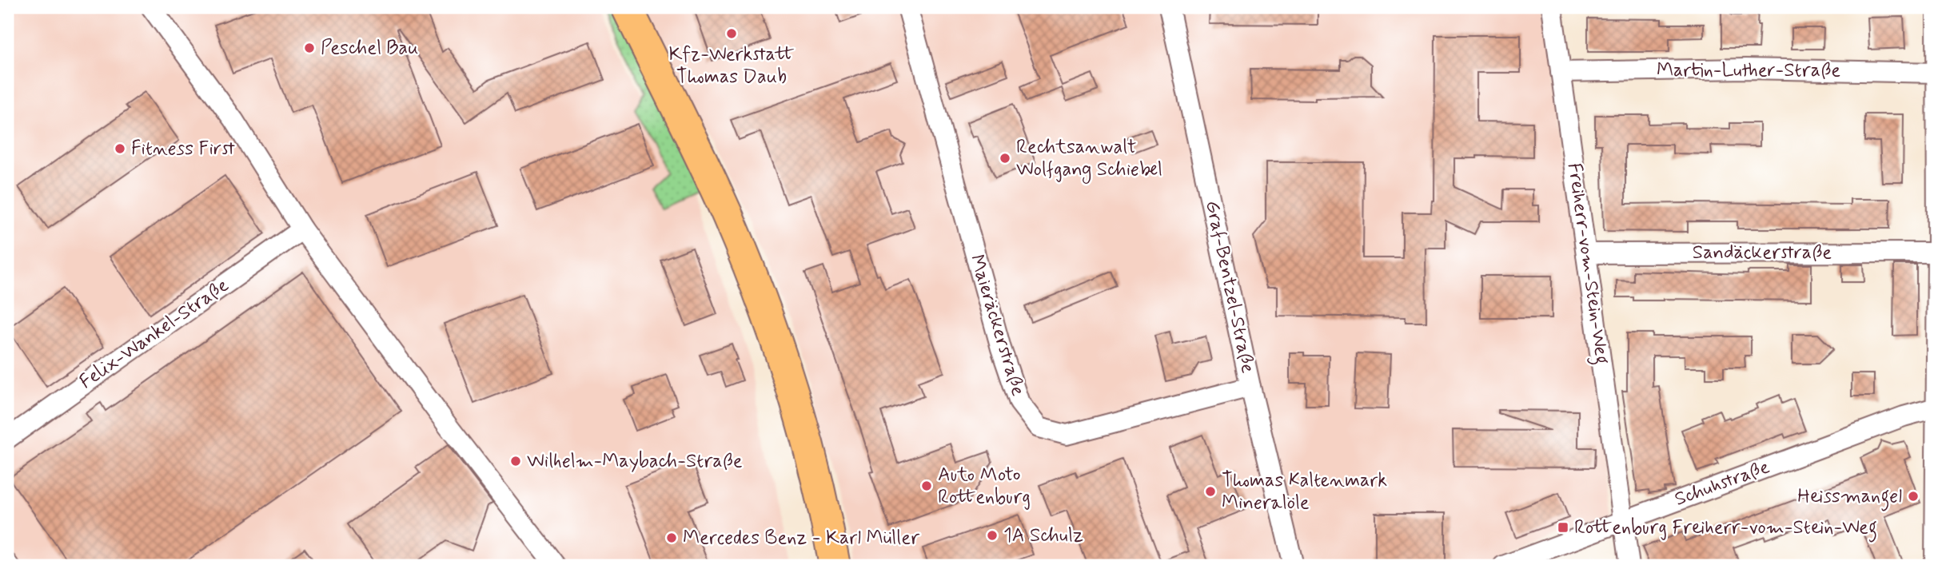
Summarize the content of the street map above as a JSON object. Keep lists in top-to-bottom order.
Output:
{
  "streets": {
    "street": [
      "Martin-Luther-Straße",
      "Sandäckerstraße",
      "Freiherr-vom-Stein-Weg",
      "Graf-Bentzel-Straße",
      "Maieräckerstraße",
      "Felix-Wankel-Straße",
      "Schuhstraße"
    ]
  },
  "crossings": [
    ["Martin-Luther-Straße", "Freiherr-vom-Stein-Weg"],
    ["Sandäckerstraße", "Freiherr-vom-Stein-Weg"],
    ["Freiherr-vom-Stein-Weg", "Schuhstraße"],
    ["Graf-Bentzel-Straße", "Maieräckerstraße"]
  ],
  "places": {
    "other": [
      "Kfz-Werkstatt Thomas Daub",
      "Peschel Bau",
      "Fitness First",
      "Rechtsanwalt Wolfgang Schiebel",
      "Wilhelm-Maybach-Straße",
      "Auto Moto Rottenburg",
      "Thomas Kaltenmark Mineralöle",
      "Heissmangel",
      "1A Schulz",
      "Mercedes Benz - Karl Müller"
    ],
    "transit": ["Rottenburg Freiherr-vom-Stein-Weg"]
  }
}
